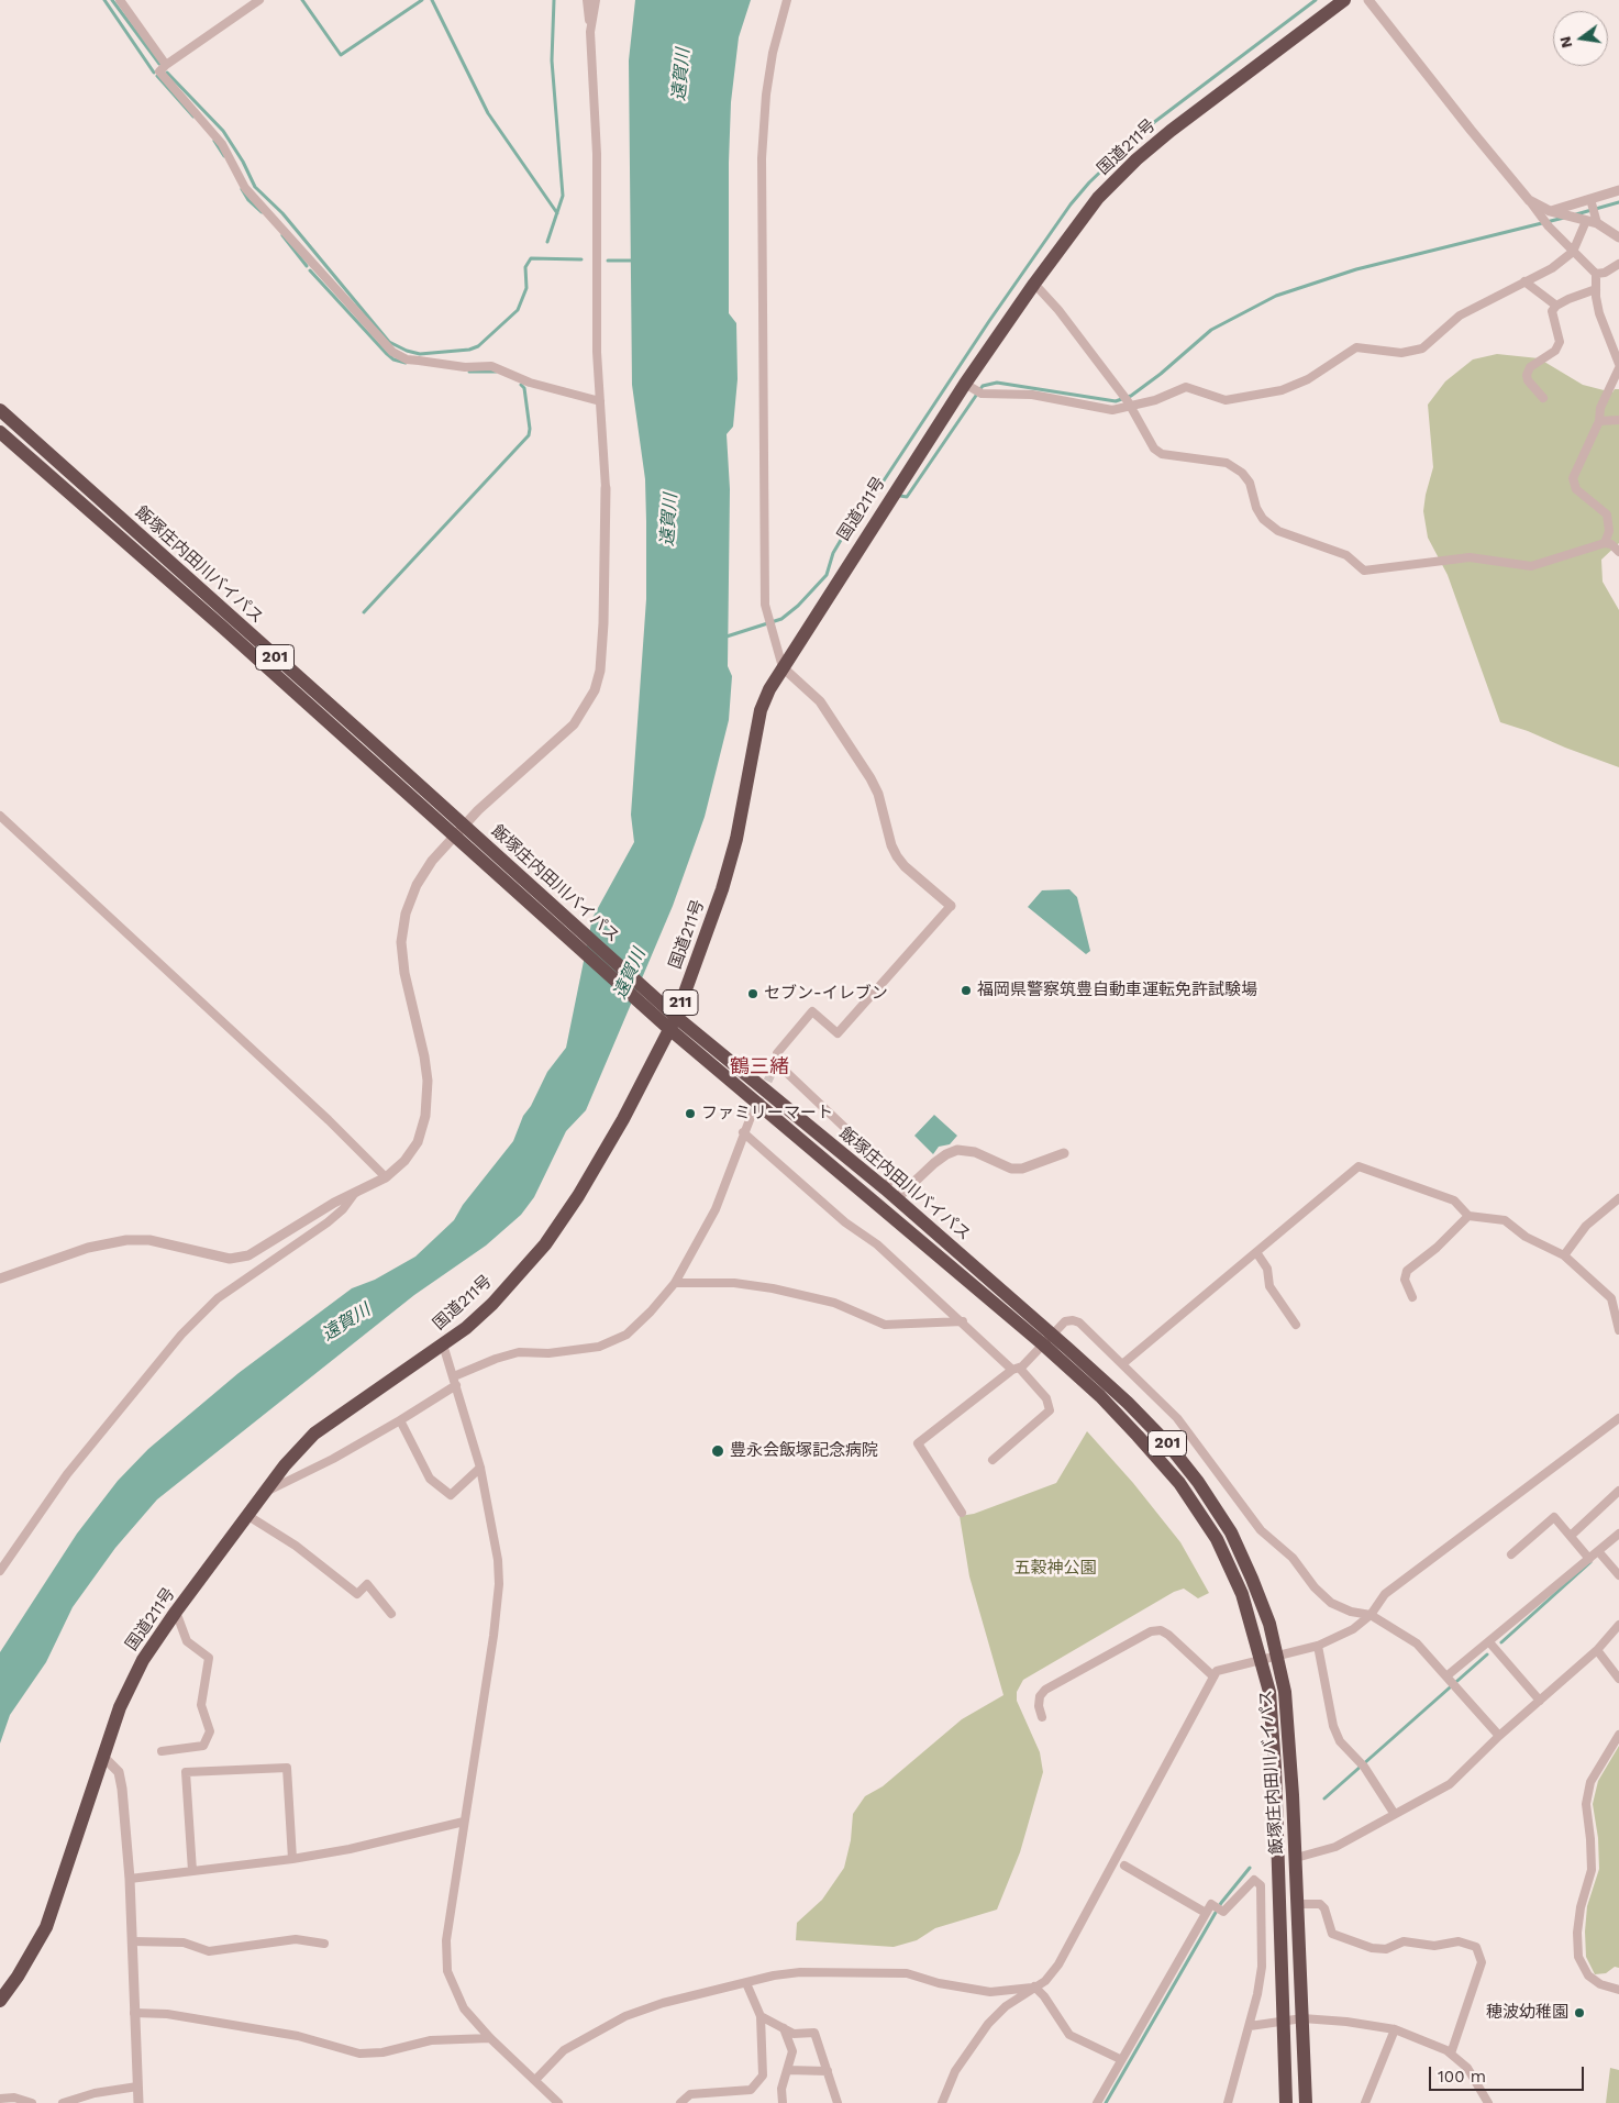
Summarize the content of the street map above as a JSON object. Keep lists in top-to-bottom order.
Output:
{
  "streets": {
    "highway": [
      "国道211号",
      "飯塚庄内田川バイパス",
      "201",
      "211"
    ]
  },
  "crossings": [
    ["国道211号", "飯塚庄内田川バイパス"]
  ],
  "districts": ["鶴三緒"],
  "water": ["遠賀川"],
  "parks": ["五穀神公園"],
  "places": [
    "福岡県警察筑豊自動車運転免許試験場",
    "セブン-イレブン",
    "ファミリーマート",
    "豊永会飯塚記念病院",
    "穂波幼稚園"
  ],
  "scale_bar": "100 m",
  "north": "left"
}
